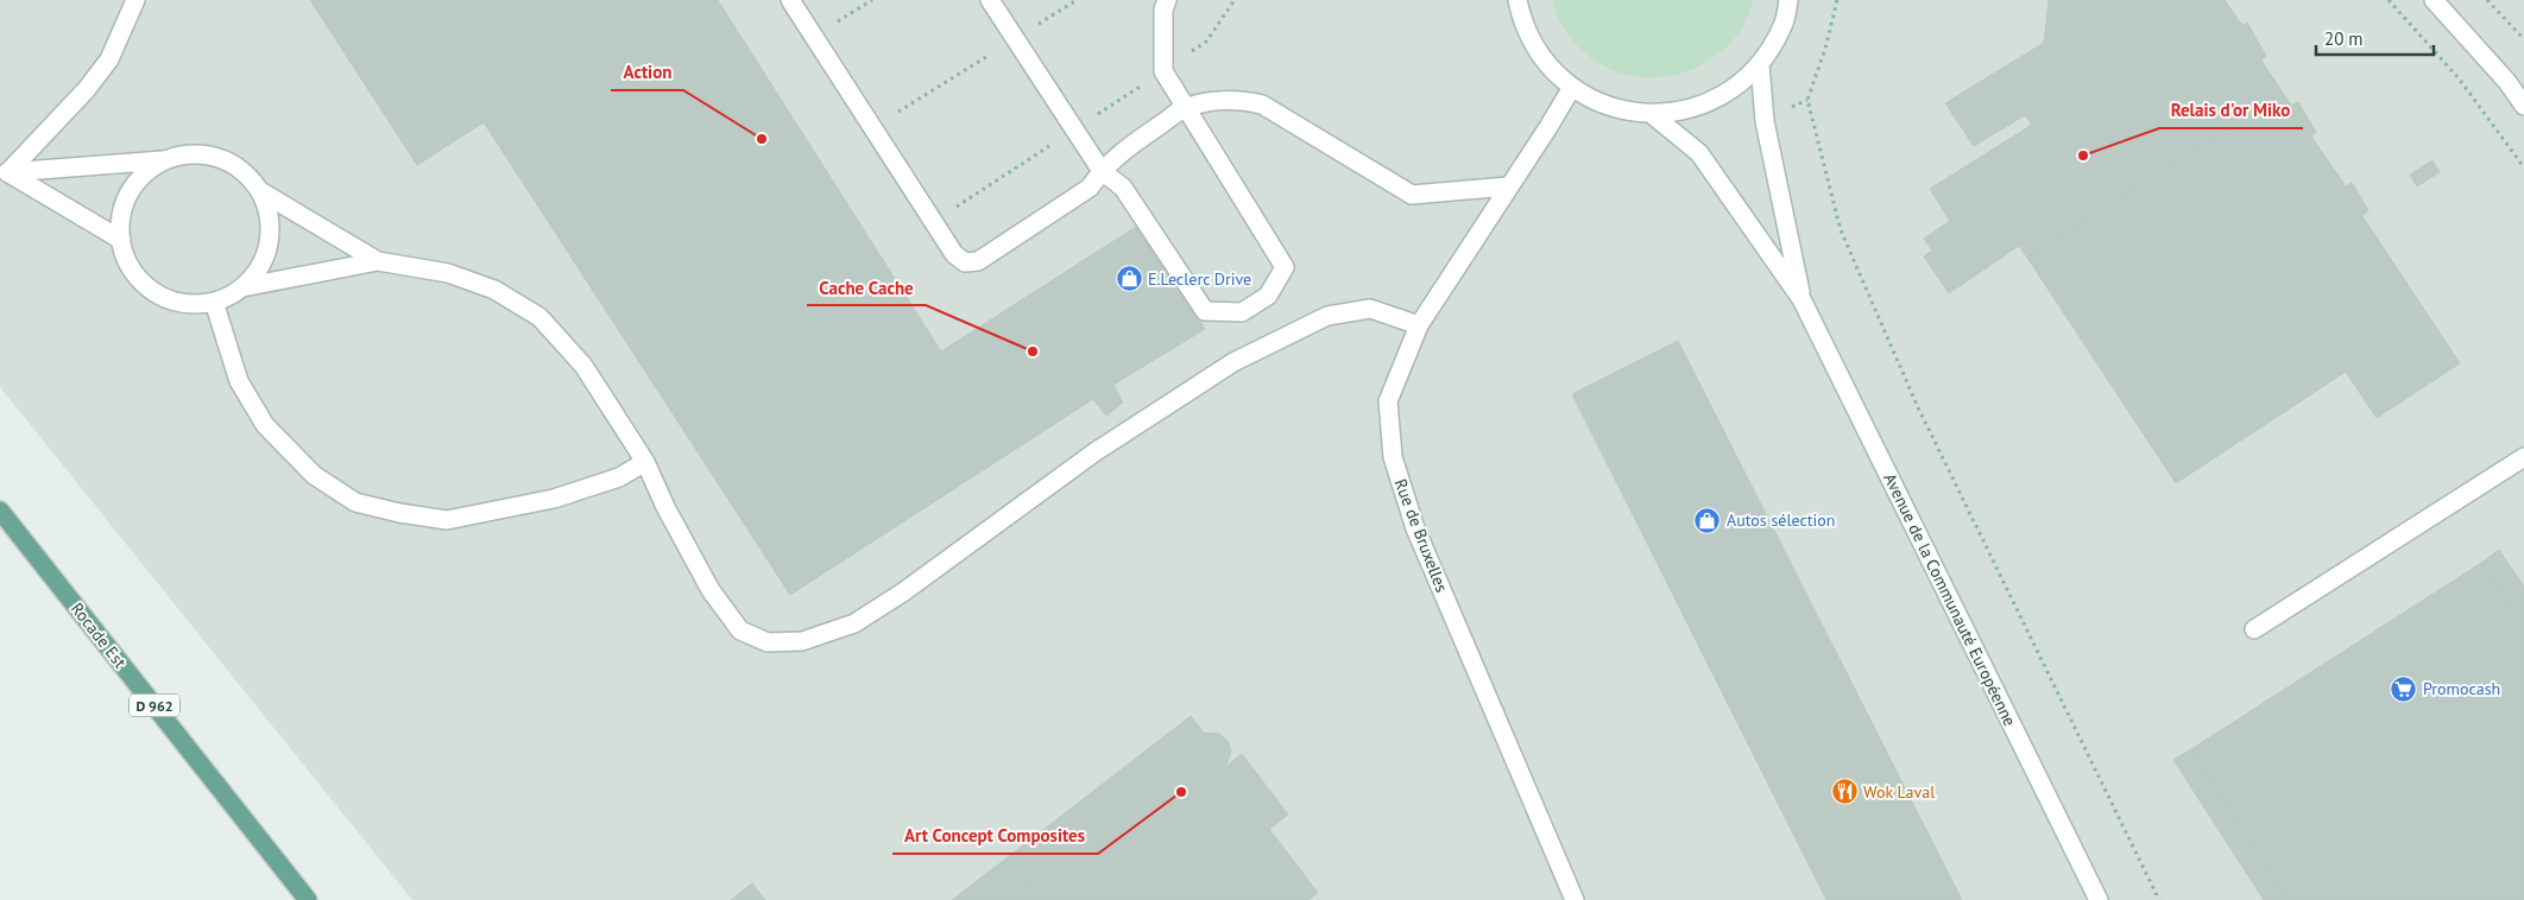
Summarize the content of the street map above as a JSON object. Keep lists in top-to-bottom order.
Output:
{
  "streets": {
    "main road": ["Rocade Est", "D 962"],
    "street": ["Rue de Bruxelles", "Avenue de la Communauté Européenne"]
  },
  "places": {
    "other": [
      "Action",
      "Relais d'or Miko",
      "Cache Cache",
      "Art Concept Composites"
    ],
    "shop": ["E.Leclerc Drive", "Autos sélection"],
    "supermarket": ["Promocash"],
    "restaurant": ["Wok Laval"]
  },
  "scale_bar": "20 m"
}
